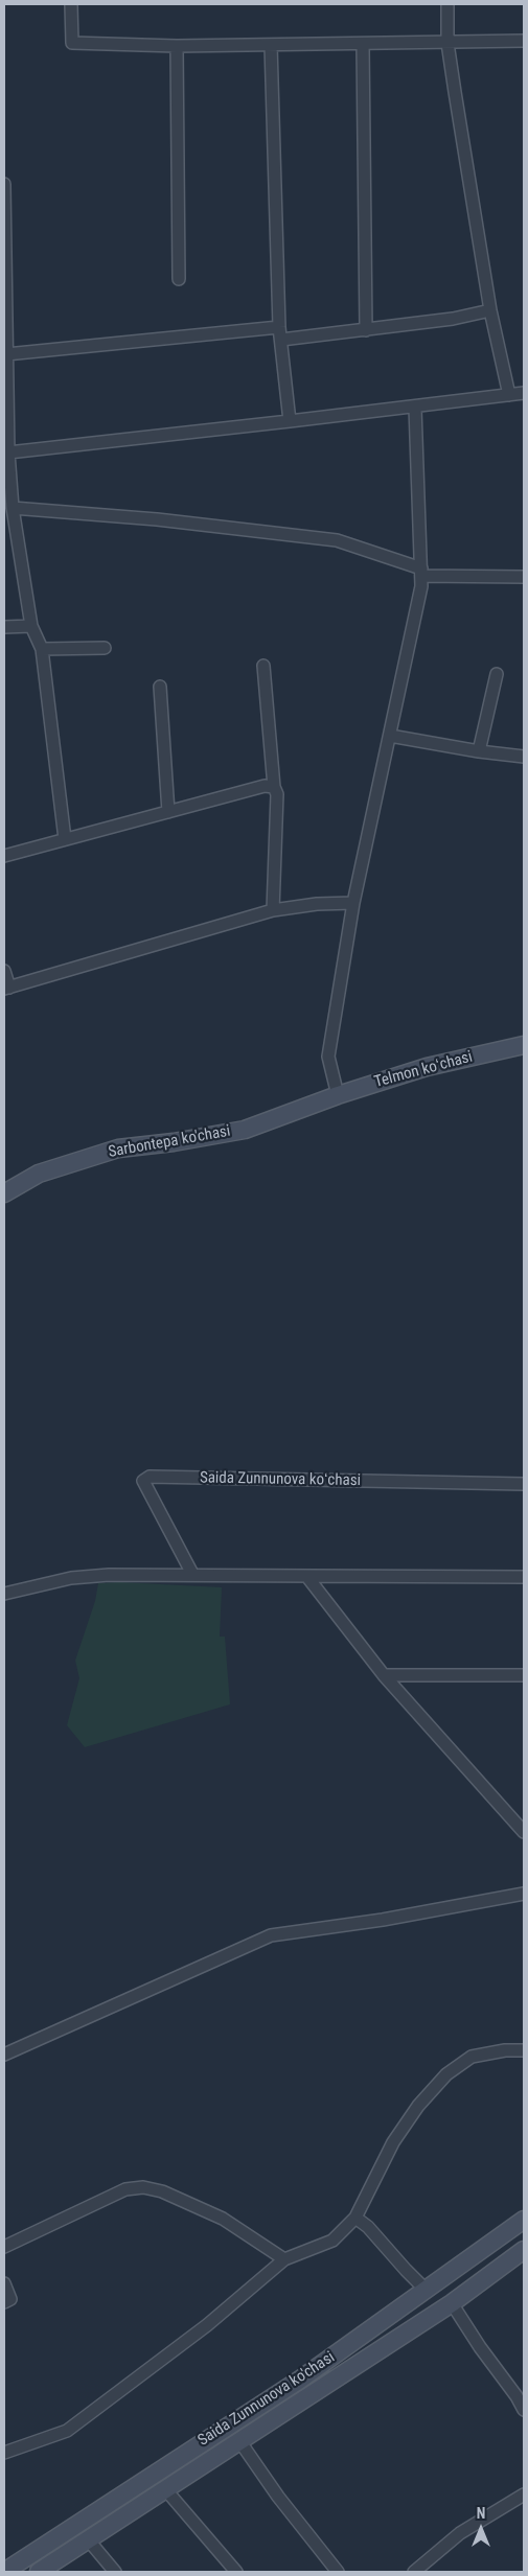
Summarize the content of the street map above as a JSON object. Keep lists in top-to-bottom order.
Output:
{
  "streets": {
    "main road": ["Telmon koʻchasi", "Sarbontepa ko'chasi", "Saida Zunnunova ko'chasi"],
    "street": ["Saida Zunnunova koʻchasi"]
  },
  "crossings": [
    ["Telmon koʻchasi", "Sarbontepa ko'chasi"]
  ],
  "north": "top"
}
